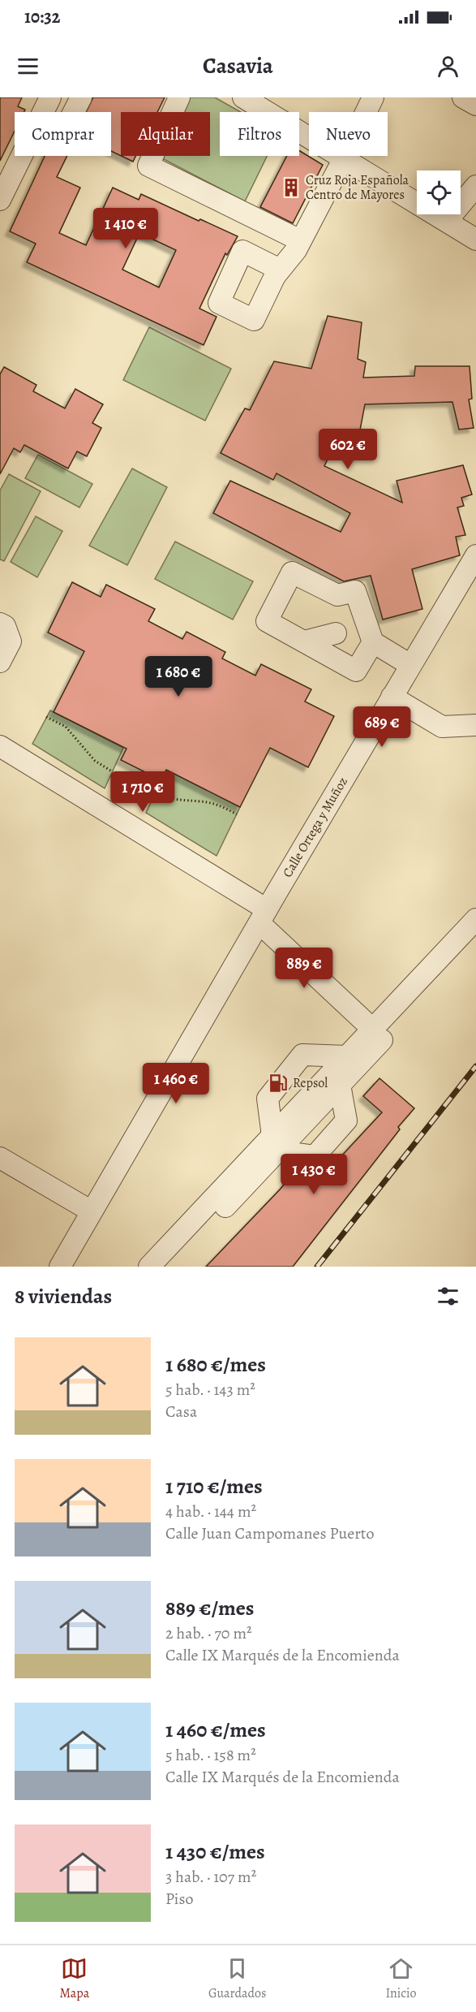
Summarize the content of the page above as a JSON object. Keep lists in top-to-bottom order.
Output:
{
  "streets": {
    "street": ["Calle Ortega y Muñoz"]
  },
  "places": {
    "building": ["Cruz Roja Española Centro de Mayores"],
    "fuel station": ["Repsol"]
  },
  "page": {
    "status": "10:32",
    "header": "Casavia",
    "chip": [
      "Comprar",
      "Alquilar",
      "Filtros",
      "Nuevo"
    ],
    "price": [
      "1 410 €",
      "602 €",
      "1 680 €",
      "689 €",
      "1 710 €",
      "889 €",
      "1 460 €",
      "1 430 €"
    ],
    "heading": "8 viviendas",
    "list": [
      {
        "name": "1 680 €/mes",
        "note": "5 hab. · 143 m² · Casa"
      },
      {
        "name": "1 710 €/mes",
        "note": "4 hab. · 144 m² · Calle Juan Campomanes Puerto"
      },
      {
        "name": "889 €/mes",
        "note": "2 hab. · 70 m² · Calle IX Marqués de la Encomienda"
      },
      {
        "name": "1 460 €/mes",
        "note": "5 hab. · 158 m² · Calle IX Marqués de la Encomienda"
      },
      {
        "name": "1 430 €/mes",
        "note": "3 hab. · 107 m² · Piso"
      }
    ],
    "tabs": ["Mapa", "Guardados", "Inicio"]
  }
}
